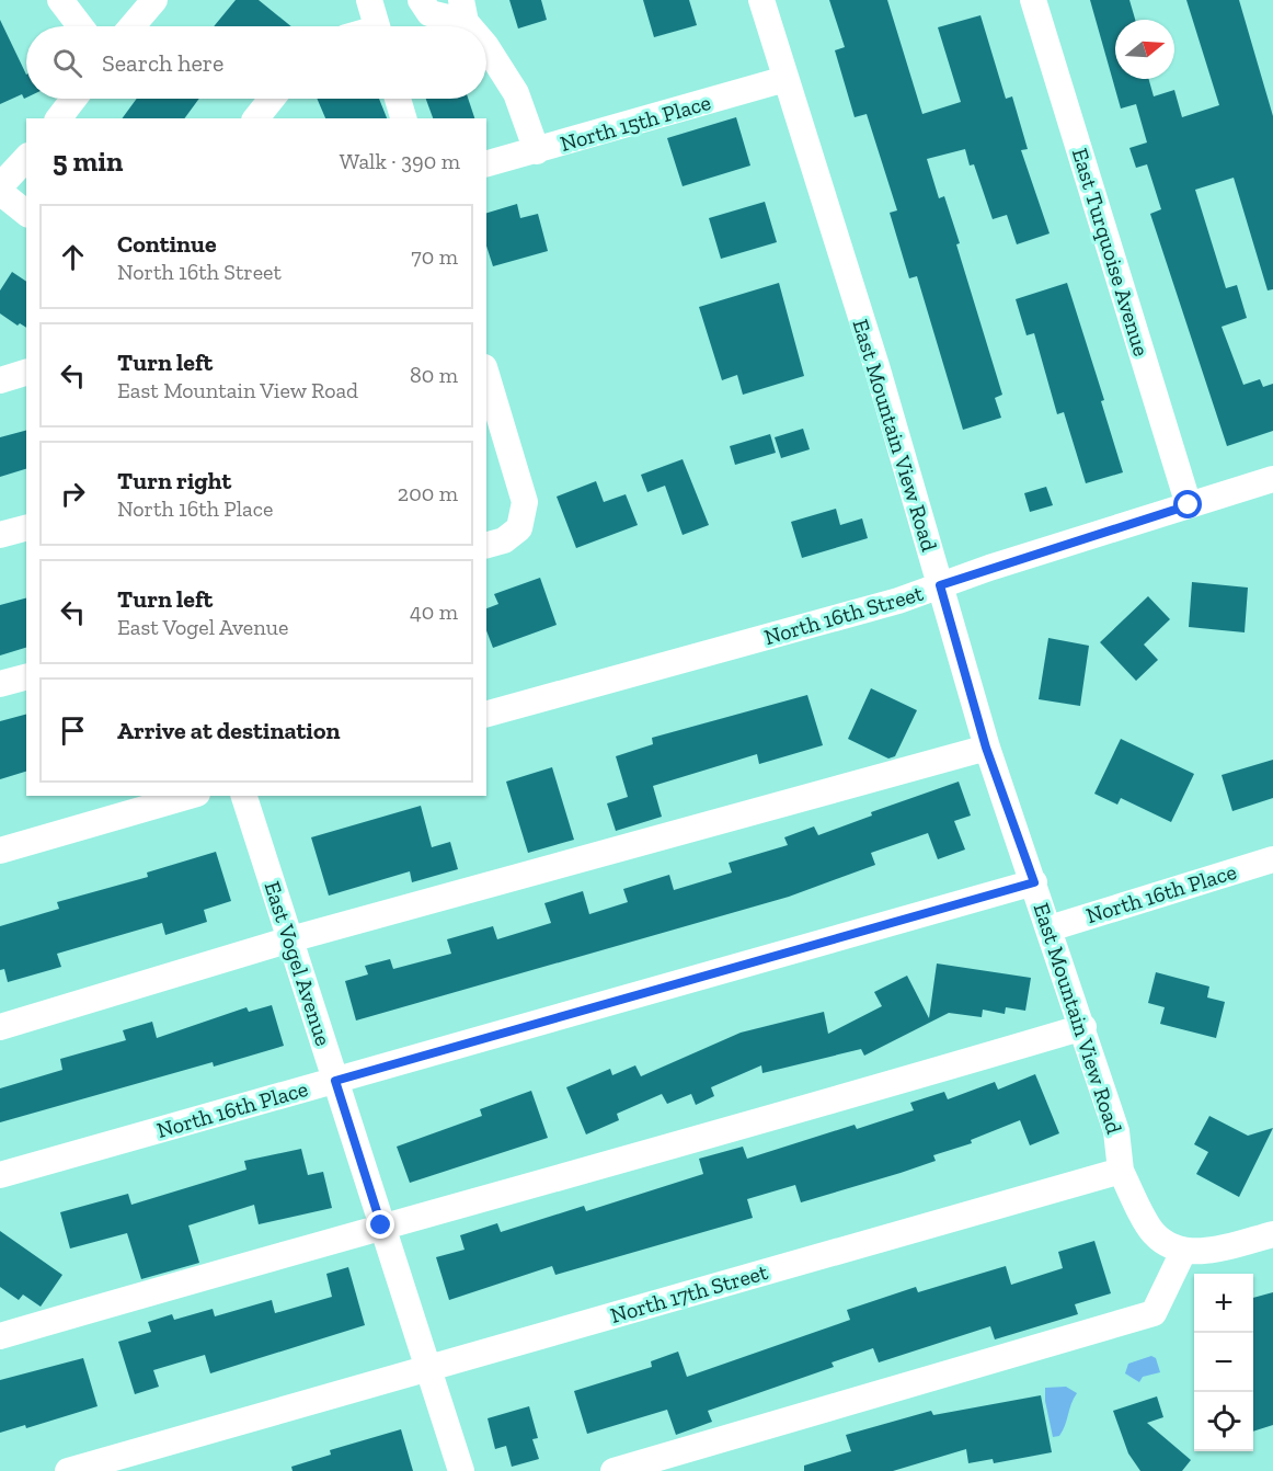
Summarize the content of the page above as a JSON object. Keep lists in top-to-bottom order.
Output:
{
  "streets": {
    "street": [
      "North 15th Place",
      "East Turquoise Avenue",
      "East Mountain View Road",
      "North 16th Street",
      "North 16th Place",
      "East Vogel Avenue",
      "North 17th Street"
    ]
  },
  "crossings": [
    ["North 15th Place", "East Mountain View Road"],
    ["East Turquoise Avenue", "North 16th Street"],
    ["East Mountain View Road", "North 16th Street"],
    ["East Mountain View Road", "North 16th Place"],
    ["East Mountain View Road", "North 17th Street"],
    ["North 16th Place", "East Vogel Avenue"],
    ["East Vogel Avenue", "North 17th Street"]
  ],
  "north": "right",
  "page": {
    "search": "Search here",
    "heading": ["5 min", "Walk · 390 m"],
    "list": [
      ["Continue", "North 16th Street", "70 m"],
      ["Turn left", "East Mountain View Road", "80 m"],
      ["Turn right", "North 16th Place", "200 m"],
      ["Turn left", "East Vogel Avenue", "40 m"],
      "Arrive at destination"
    ],
    "map_buttons": ["+", "−"]
  }
}
